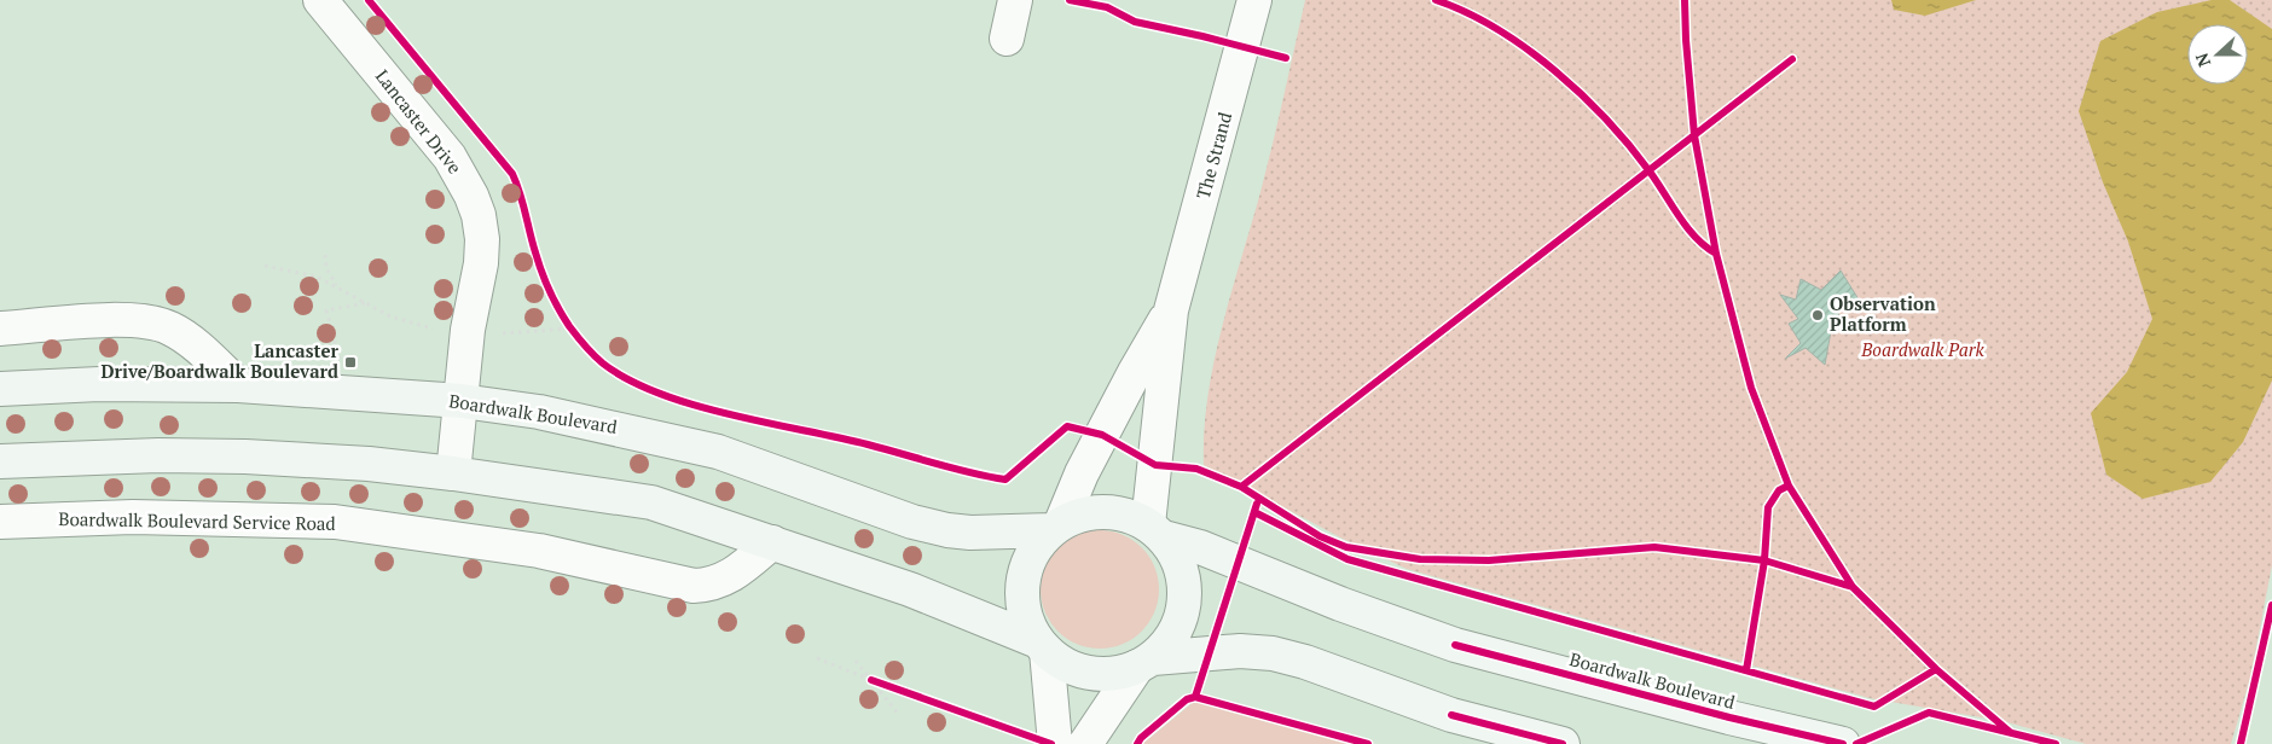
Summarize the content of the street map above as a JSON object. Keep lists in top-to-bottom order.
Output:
{
  "streets": {
    "main road": ["Boardwalk Boulevard"],
    "street": ["Lancaster Drive", "The Strand", "Boardwalk Boulevard Service Road"]
  },
  "crossings": [
    ["Lancaster Drive", "Boardwalk Boulevard"],
    ["The Strand", "Boardwalk Boulevard"]
  ],
  "parks": ["Boardwalk Park"],
  "places": {
    "other": ["Observation Platform"],
    "transit": ["Lancaster Drive/Boardwalk Boulevard"]
  },
  "north": "left"
}
